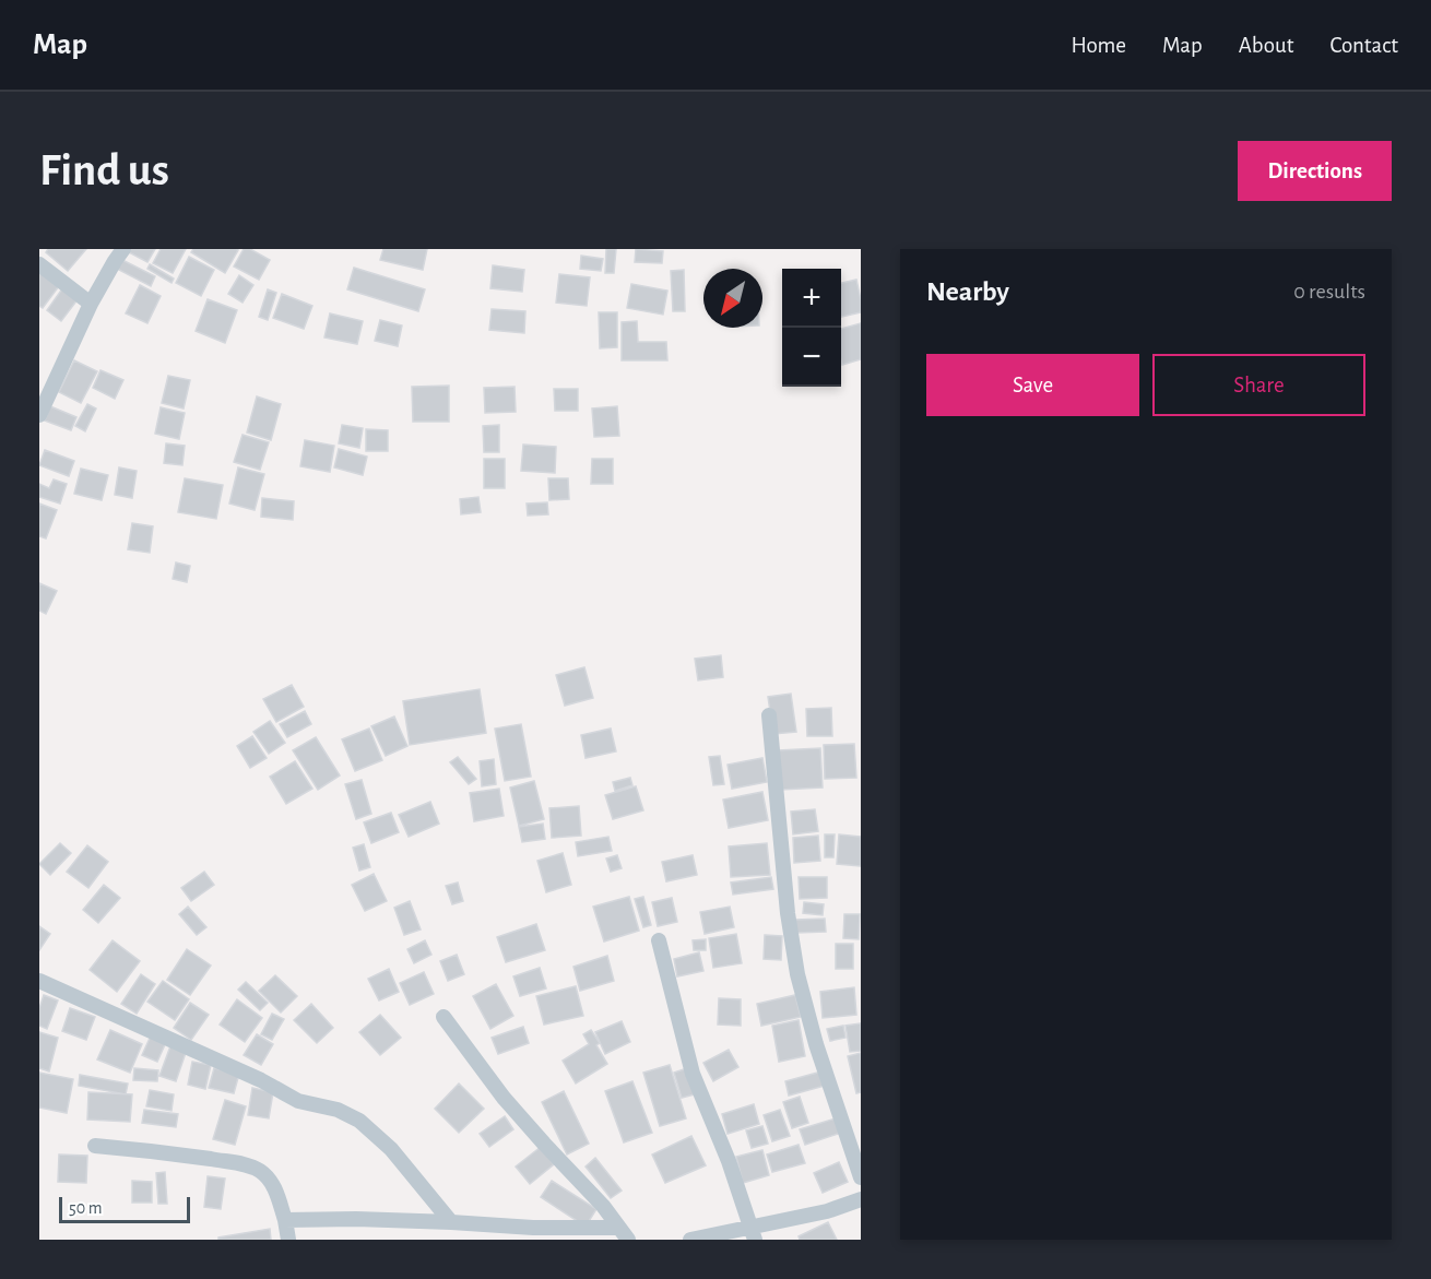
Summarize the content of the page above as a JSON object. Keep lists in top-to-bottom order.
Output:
{
  "scale_bar": "50 m",
  "north": "bottom left",
  "page": {
    "header": "Map",
    "nav": [
      "Home",
      "Map",
      "About",
      "Contact"
    ],
    "buttons": [
      "Directions",
      ["Save", "Share"]
    ],
    "title": "Find us",
    "heading": ["Nearby", "0 results"],
    "map_buttons": ["+", "−"],
    "scale": "50 m"
  }
}
